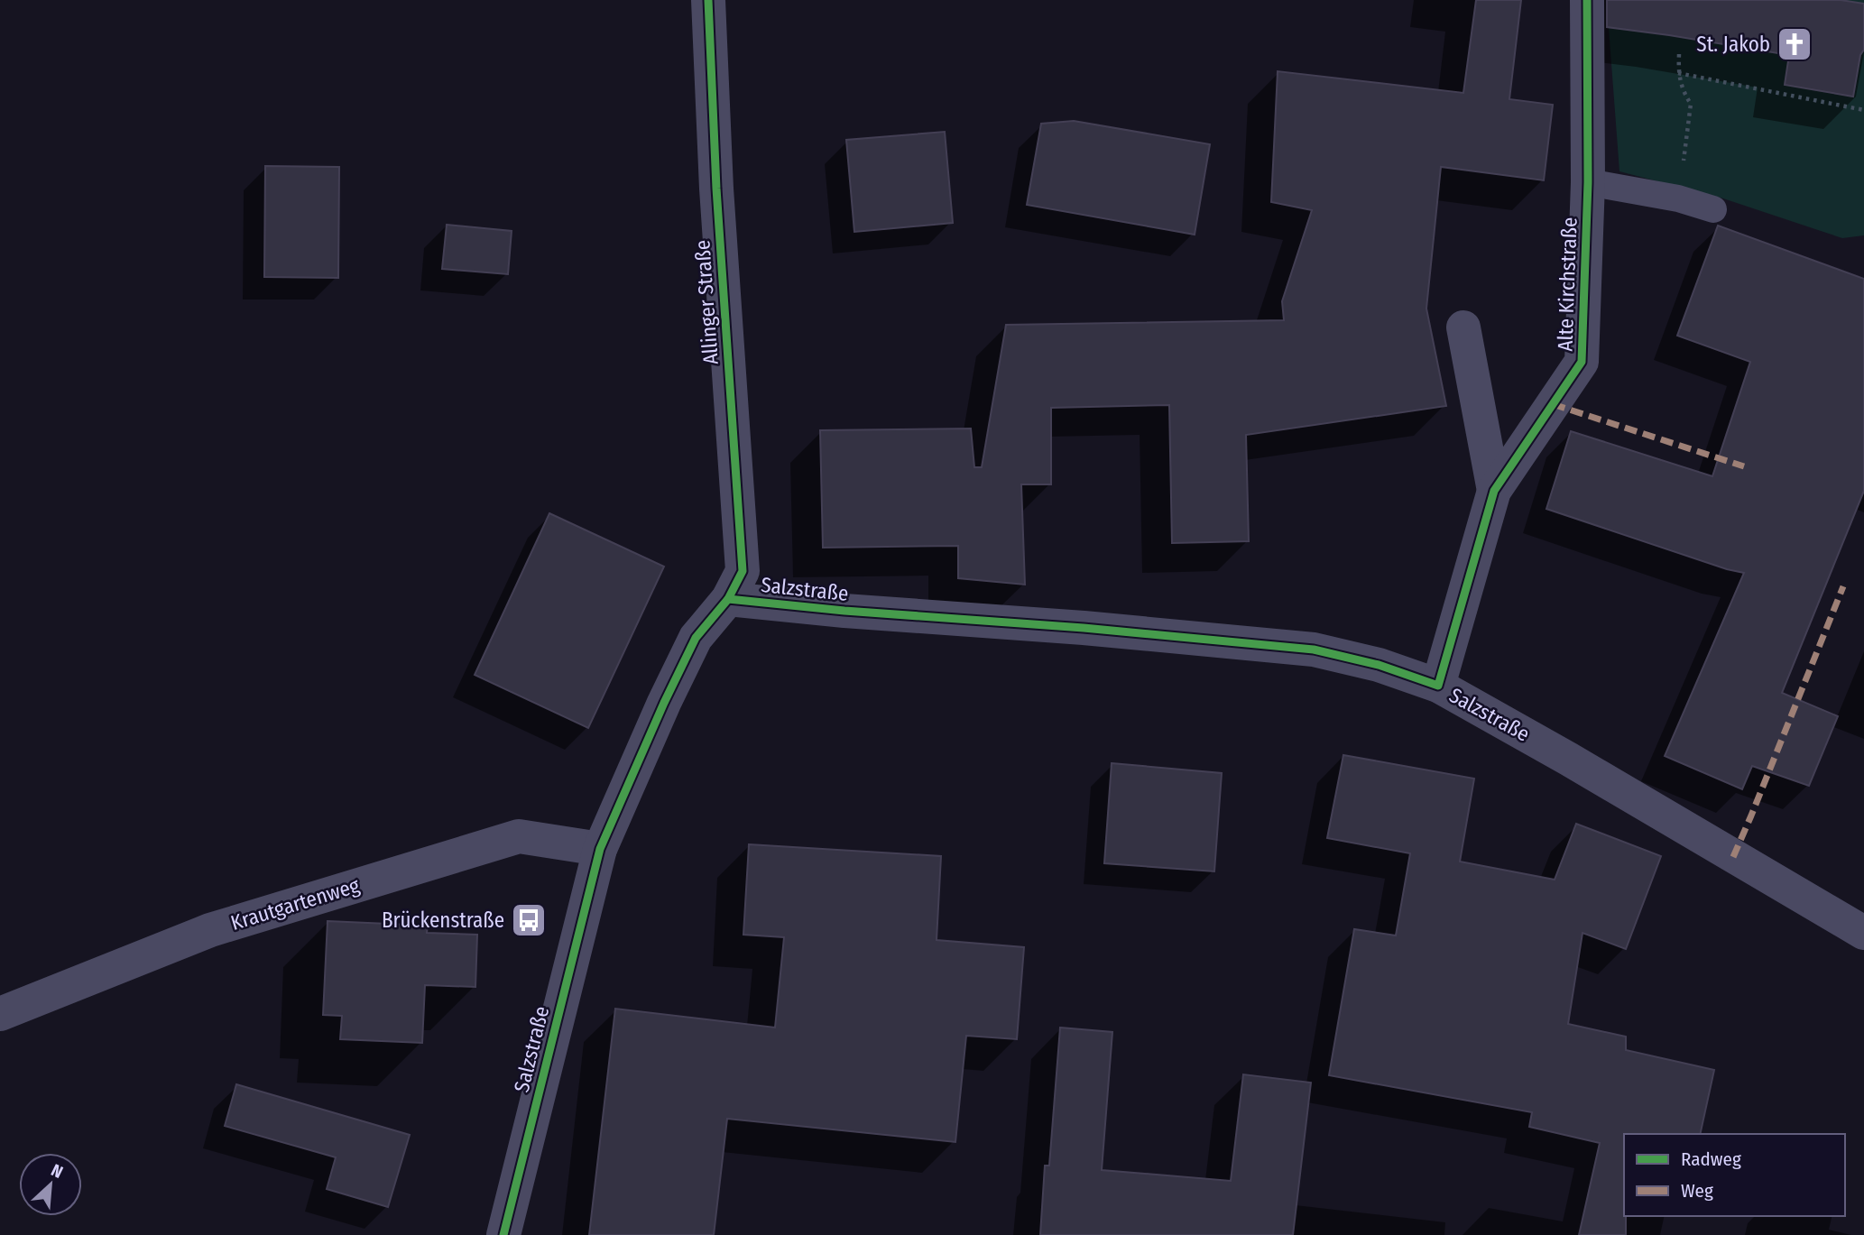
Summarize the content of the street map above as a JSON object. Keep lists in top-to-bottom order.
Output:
{
  "streets": {
    "street": [
      "Alte Kirchstraße",
      "Allinger Straße",
      "Salzstraße",
      "Krautgartenweg"
    ]
  },
  "crossings": [
    ["Alte Kirchstraße", "Salzstraße"],
    ["Allinger Straße", "Salzstraße"],
    ["Salzstraße", "Krautgartenweg"]
  ],
  "places": {
    "church": ["St. Jakob"],
    "bus stop": ["Brückenstraße"]
  },
  "legend": ["Radweg", "Weg"],
  "north": "top right"
}
